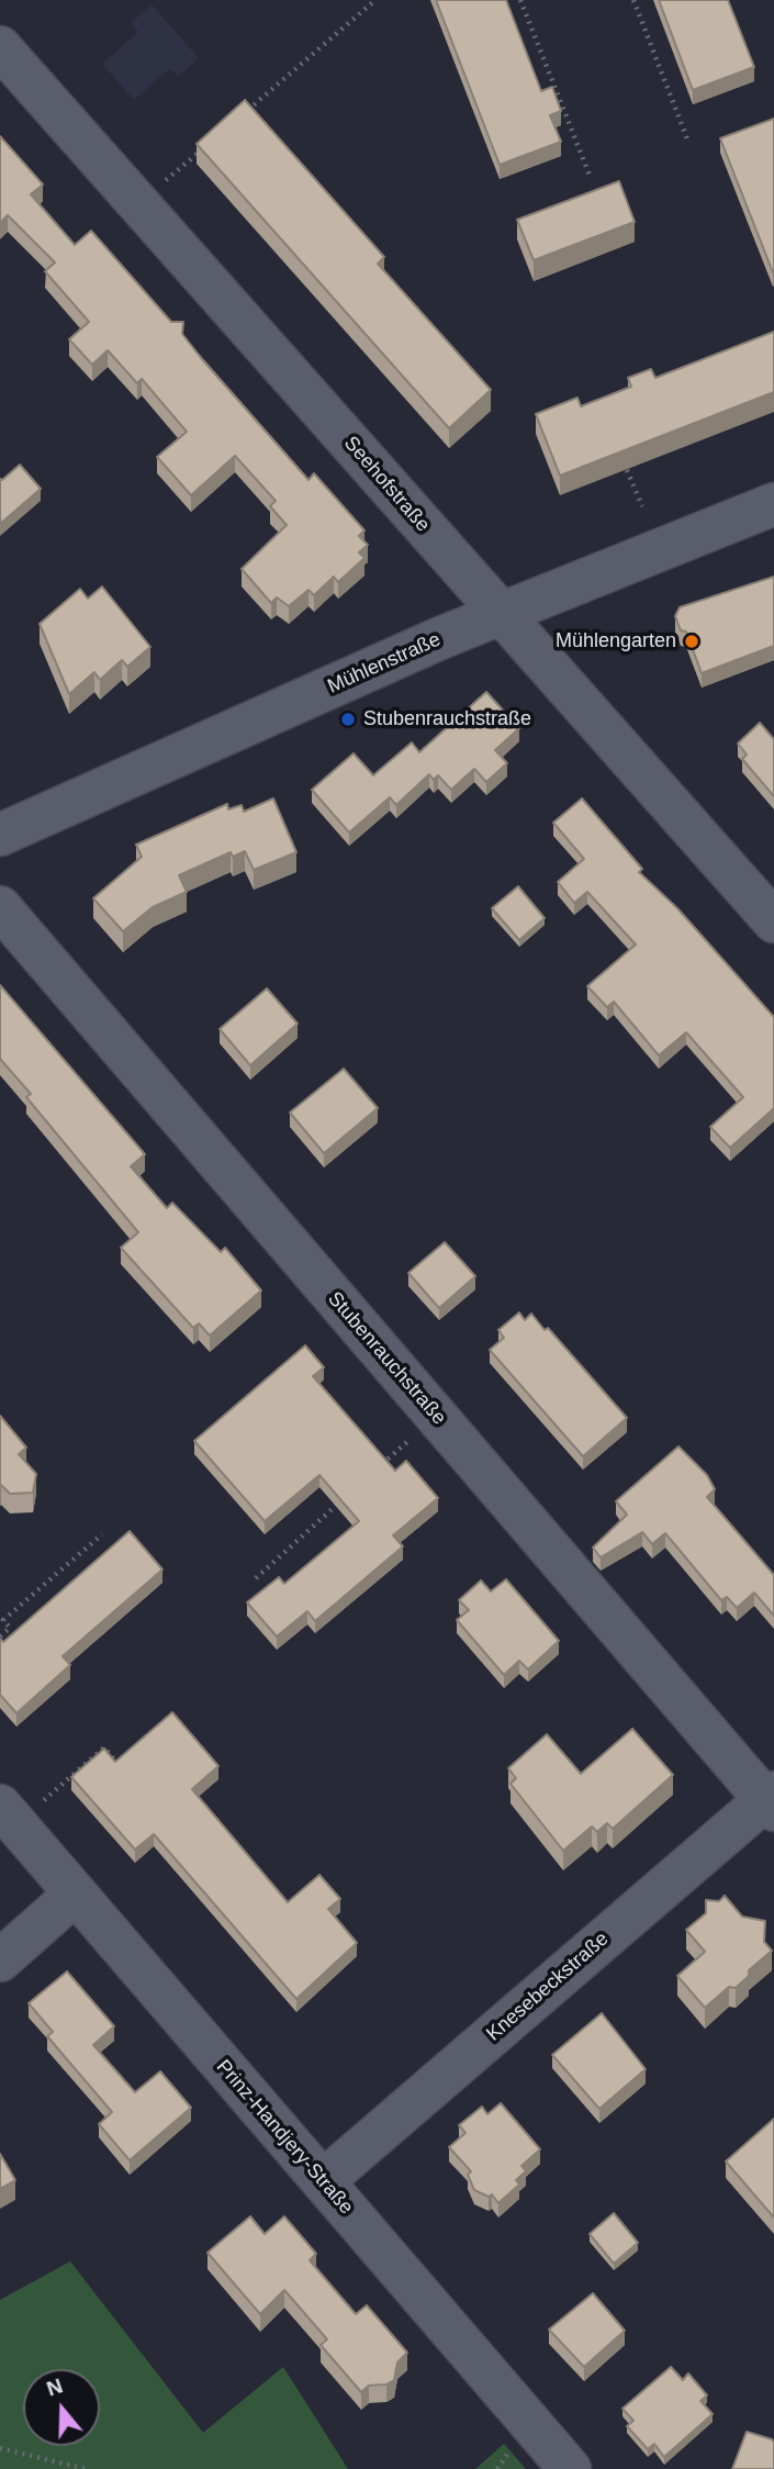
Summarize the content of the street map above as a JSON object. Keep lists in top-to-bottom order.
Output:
{
  "streets": {
    "street": [
      "Seehofstraße",
      "Mühlenstraße",
      "Stubenrauchstraße",
      "Knesebeckstraße",
      "Prinz-Handjery-Straße"
    ]
  },
  "crossings": [
    ["Seehofstraße", "Mühlenstraße"],
    ["Stubenrauchstraße", "Knesebeckstraße"],
    ["Knesebeckstraße", "Prinz-Handjery-Straße"]
  ],
  "places": ["Mühlengarten", "Stubenrauchstraße"],
  "north": "top"
}
